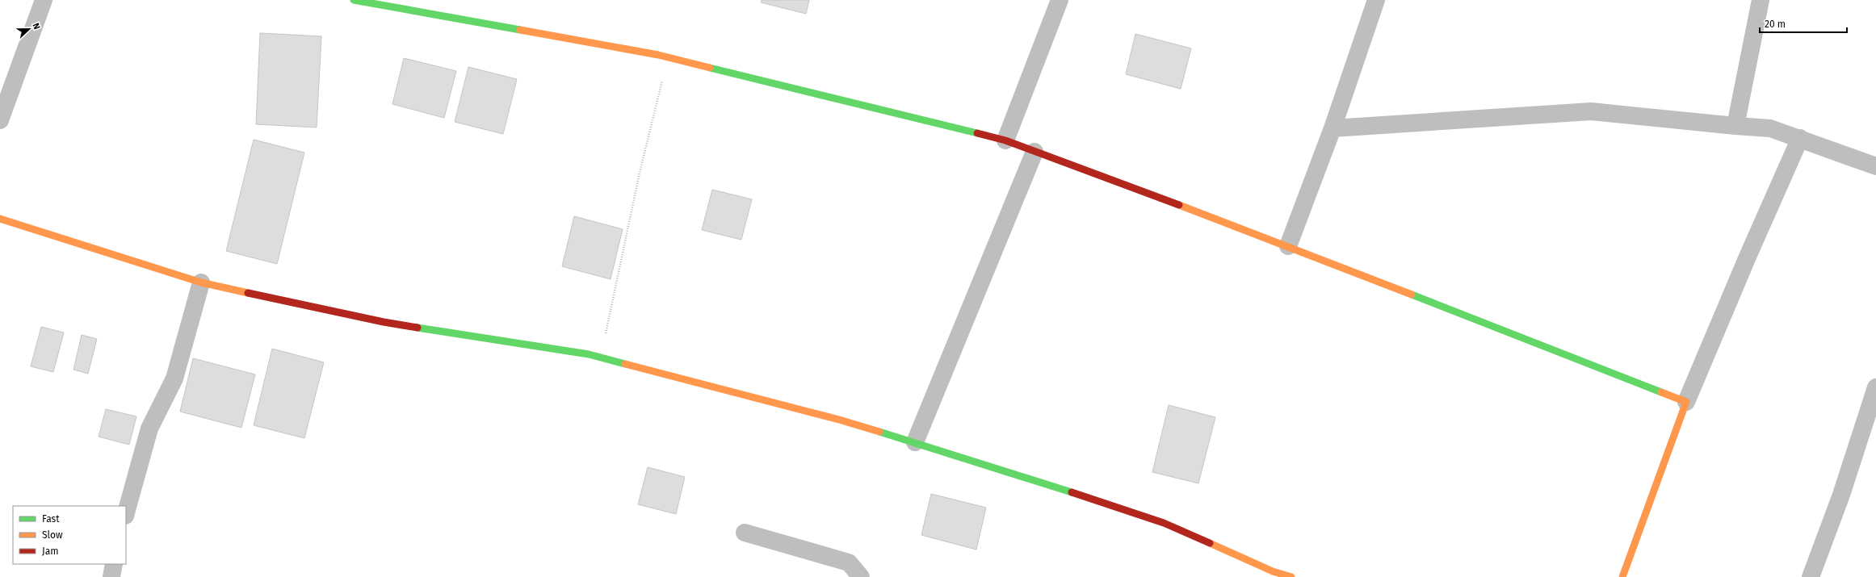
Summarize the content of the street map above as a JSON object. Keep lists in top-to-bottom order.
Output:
{
  "legend": ["Fast", "Slow", "Jam"],
  "scale_bar": "20 m",
  "north": "right"
}
